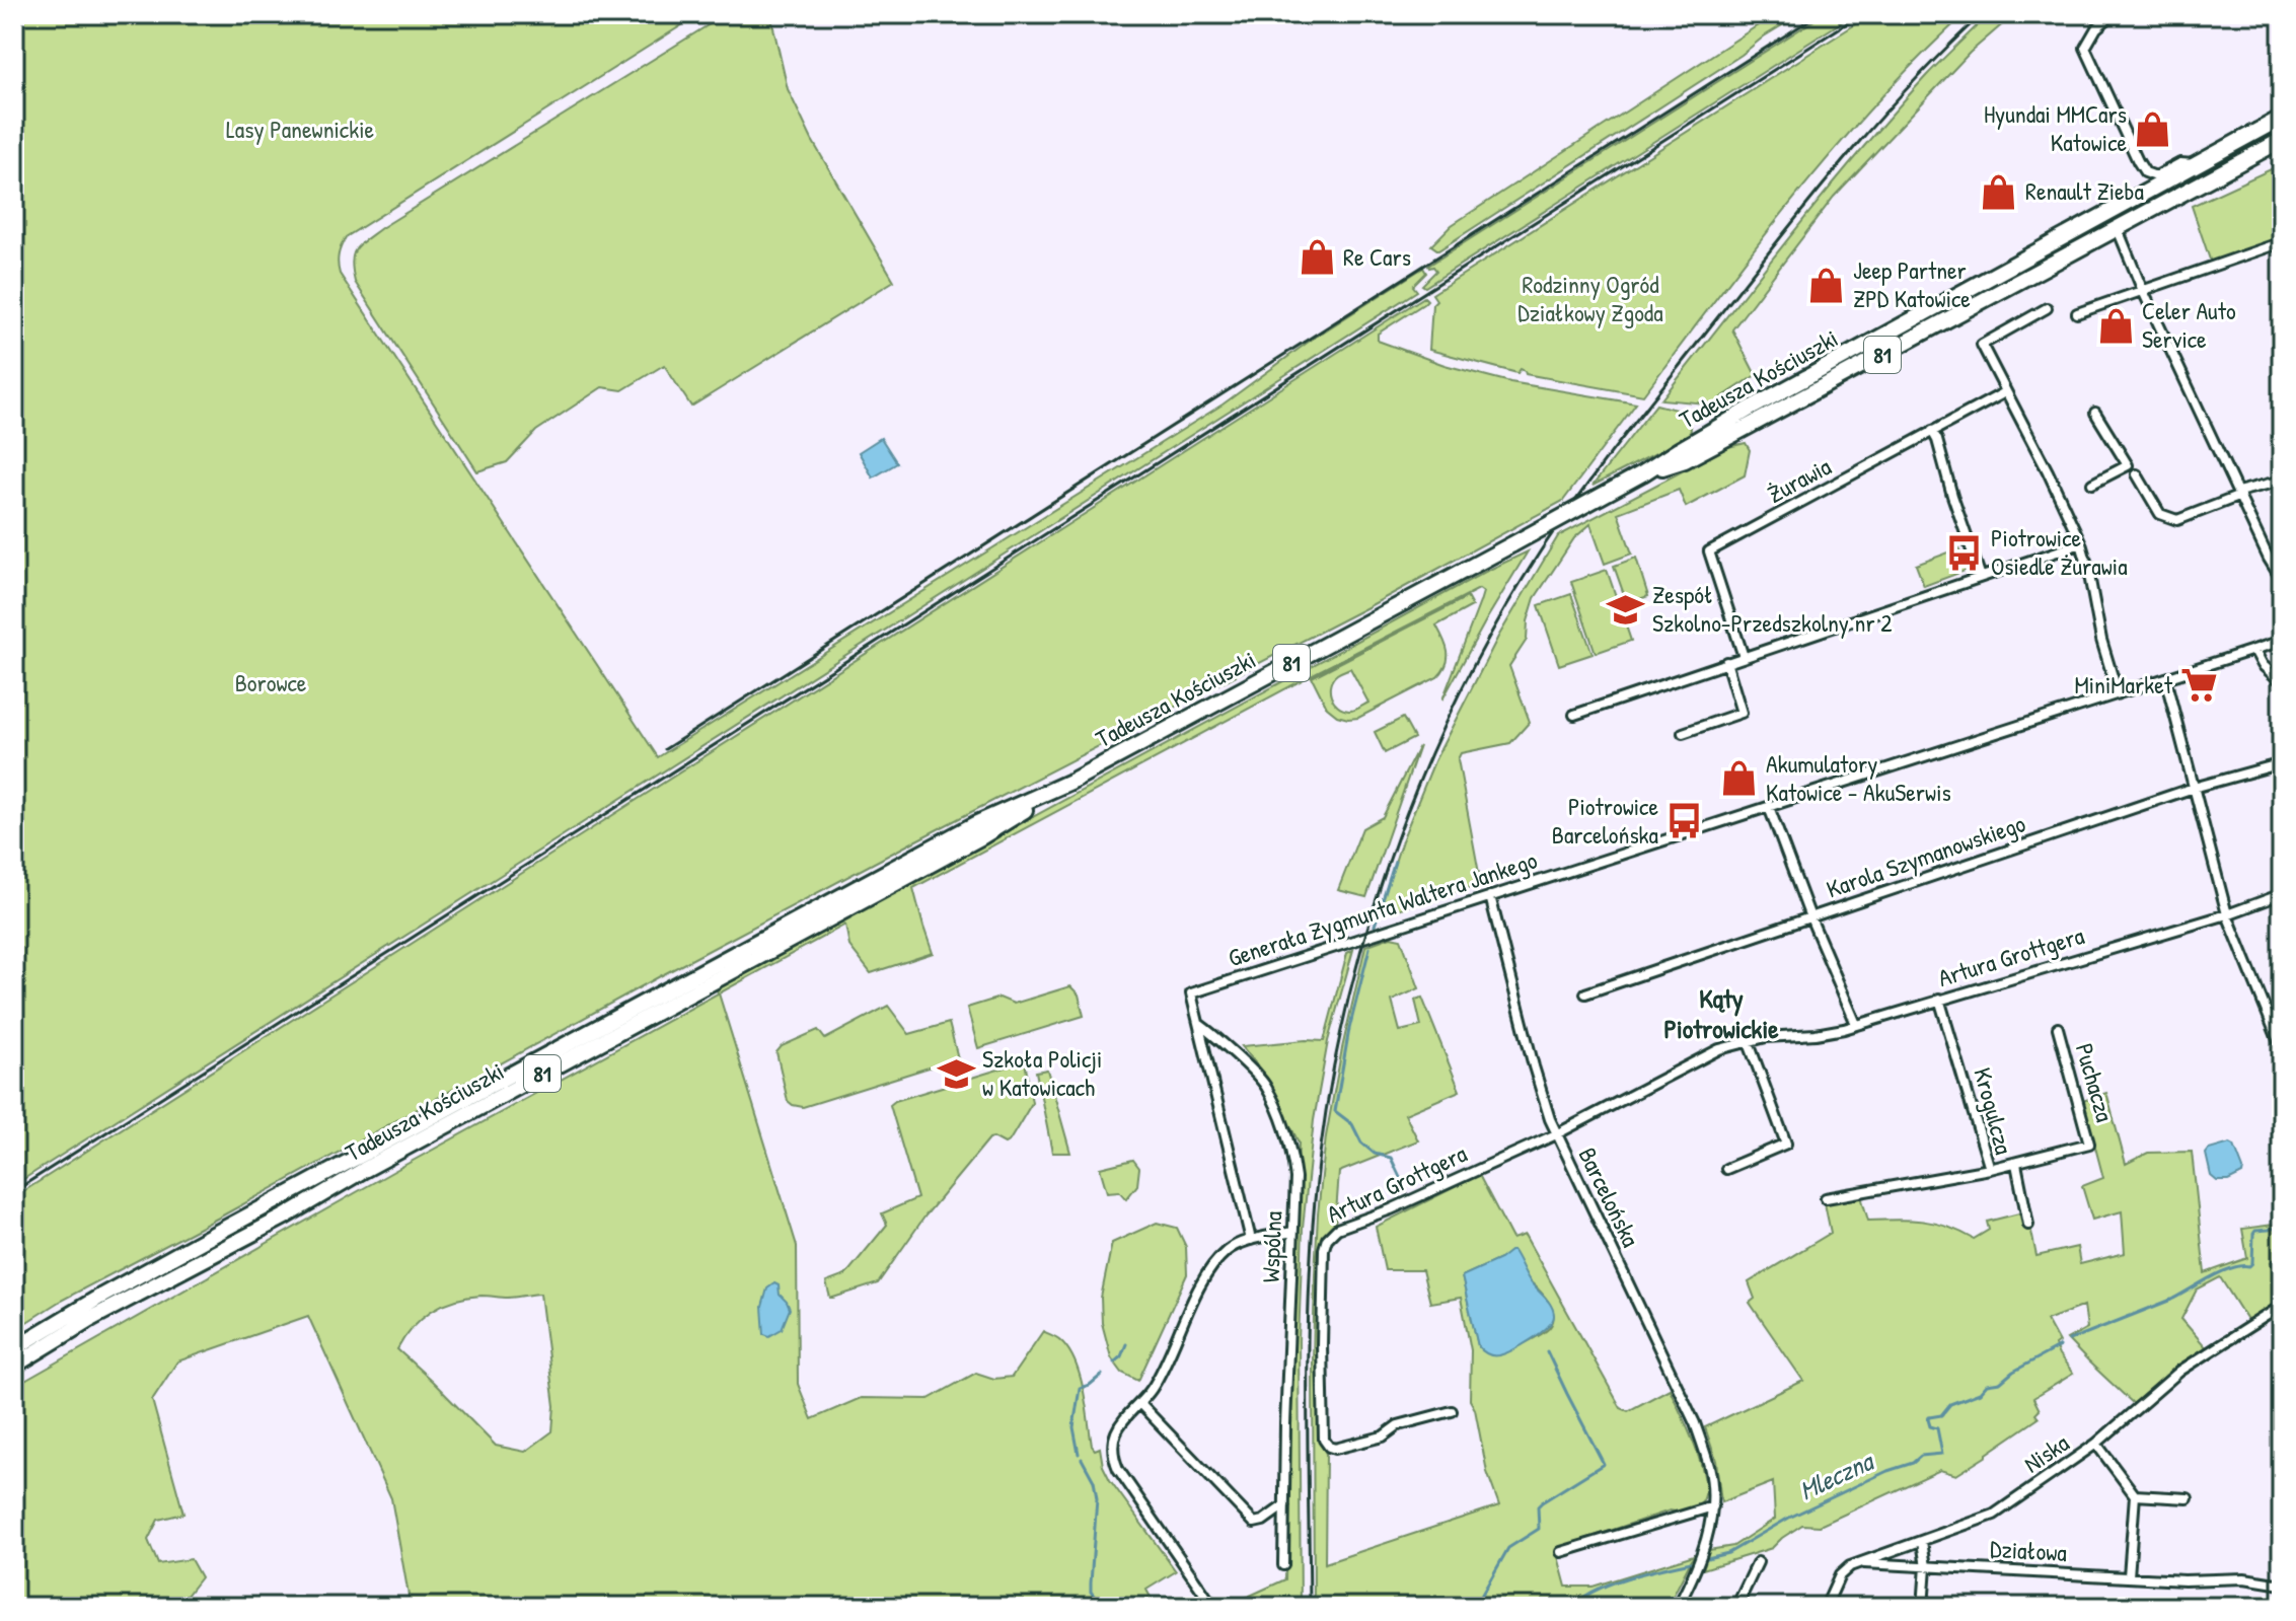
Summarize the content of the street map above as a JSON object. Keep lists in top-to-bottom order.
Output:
{
  "streets": {
    "main road": ["81", "Tadeusza Kościuszki"],
    "street": [
      "Żurawia",
      "Karola Szymanowskiego",
      "Generała Zygmunta Waltera Jankego",
      "Artura Grottgera",
      "Puchacza",
      "Krogulcza",
      "Barcelońska",
      "Wspólna",
      "Niska",
      "Działowa"
    ]
  },
  "crossings": [
    ["Generała Zygmunta Waltera Jankego", "Barcelońska"],
    ["Generała Zygmunta Waltera Jankego", "Wspólna"],
    ["Artura Grottgera", "Krogulcza"],
    ["Artura Grottgera", "Barcelońska"],
    ["Puchacza", "Krogulcza"],
    ["Niska", "Działowa"]
  ],
  "districts": ["Kąty Piotrowickie"],
  "water": ["Mleczna"],
  "parks": ["Lasy Panewnickie", "Rodzinny Ogród Działkowy Zgoda", "Borowce"],
  "places": {
    "shop": [
      "Hyundai MMCars Katowice",
      "Renault Zieba",
      "Re Cars",
      "Jeep Partner ZPD Katowice",
      "Celer Auto Service",
      "Akumulatory Katowice - AkuSerwis"
    ],
    "bus stop": ["Piotrowice Osiedle Żurawia", "Piotrowice Barcelońska"],
    "school or university": ["Zespół Szkolno-Przedszkolny nr 2", "Szkoła Policji w Katowicach"],
    "supermarket": ["MiniMarket"]
  }
}
